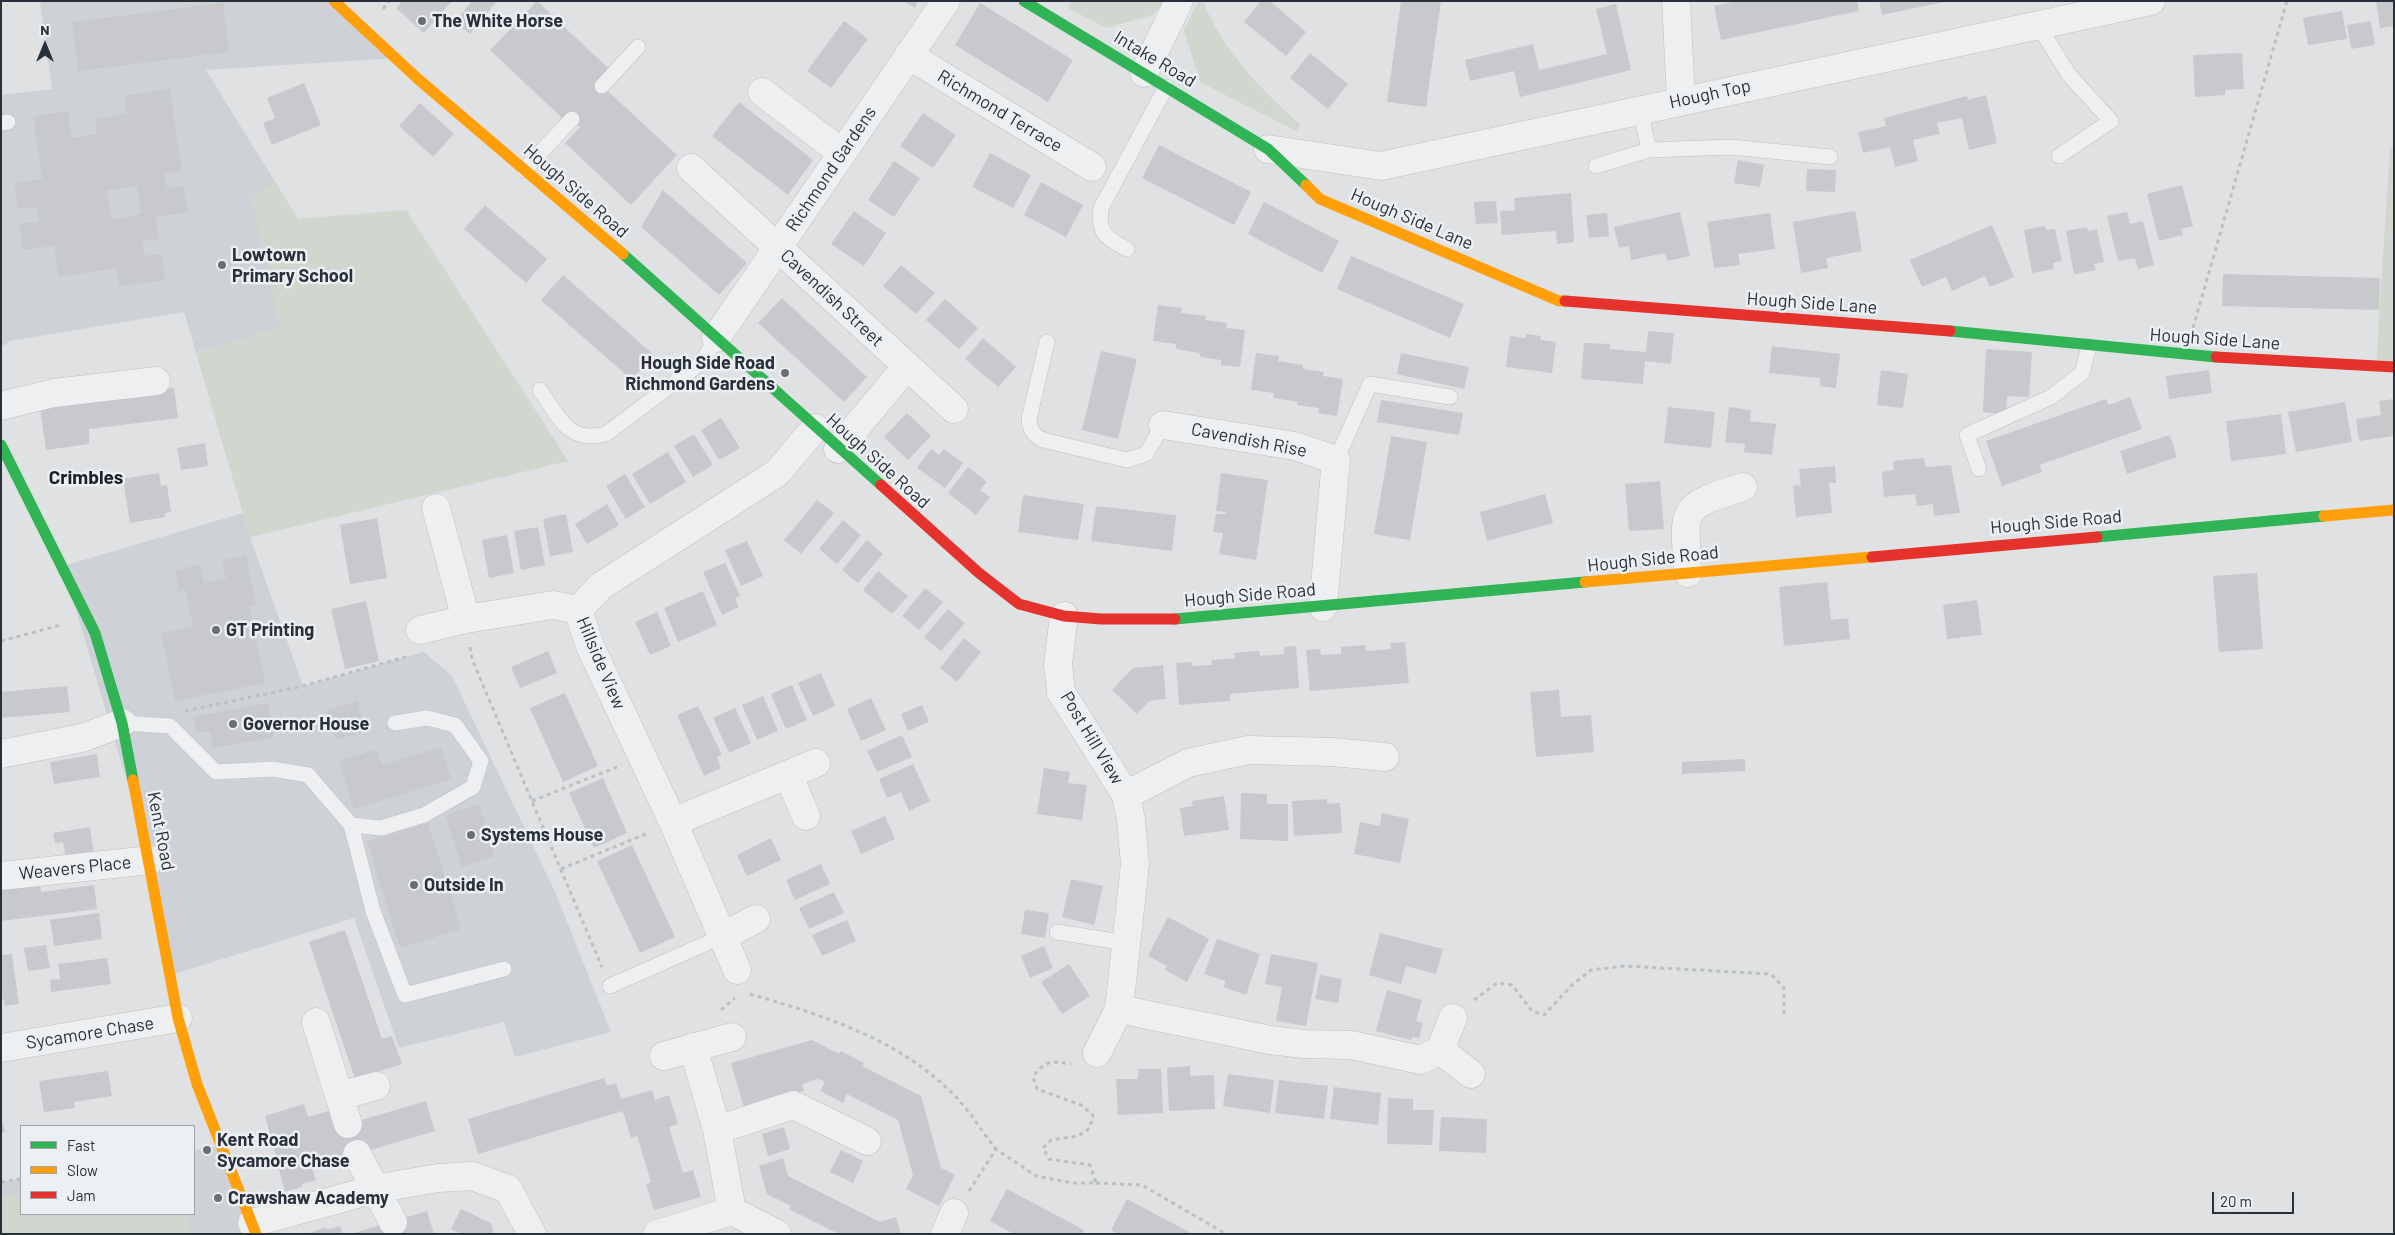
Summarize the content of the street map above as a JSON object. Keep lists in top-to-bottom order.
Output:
{
  "streets": {
    "main road": [
      "Intake Road",
      "Hough Side Road",
      "Hough Side Lane",
      "Kent Road"
    ],
    "street": [
      "Hough Top",
      "Richmond Terrace",
      "Richmond Gardens",
      "Cavendish Street",
      "Cavendish Rise",
      "Hillside View",
      "Post Hill View",
      "Weavers Place",
      "Sycamore Chase"
    ]
  },
  "crossings": [
    ["Intake Road", "Hough Top"],
    ["Intake Road", "Hough Side Lane"],
    ["Hough Top", "Hough Side Lane"],
    ["Richmond Terrace", "Richmond Gardens"],
    ["Richmond Gardens", "Hough Side Road"],
    ["Richmond Gardens", "Cavendish Street"],
    ["Hough Side Road", "Hillside View"],
    ["Hough Side Road", "Post Hill View"],
    ["Kent Road", "Weavers Place"],
    ["Kent Road", "Sycamore Chase"]
  ],
  "districts": ["Crimbles"],
  "places": [
    "The White Horse",
    "Lowtown Primary School",
    "Hough Side Road Richmond Gardens",
    "GT Printing",
    "Governor House",
    "Systems House",
    "Outside In",
    "Kent Road Sycamore Chase",
    "Crawshaw Academy"
  ],
  "legend": ["Fast", "Slow", "Jam"],
  "scale_bar": "20 m",
  "north": "top"
}
